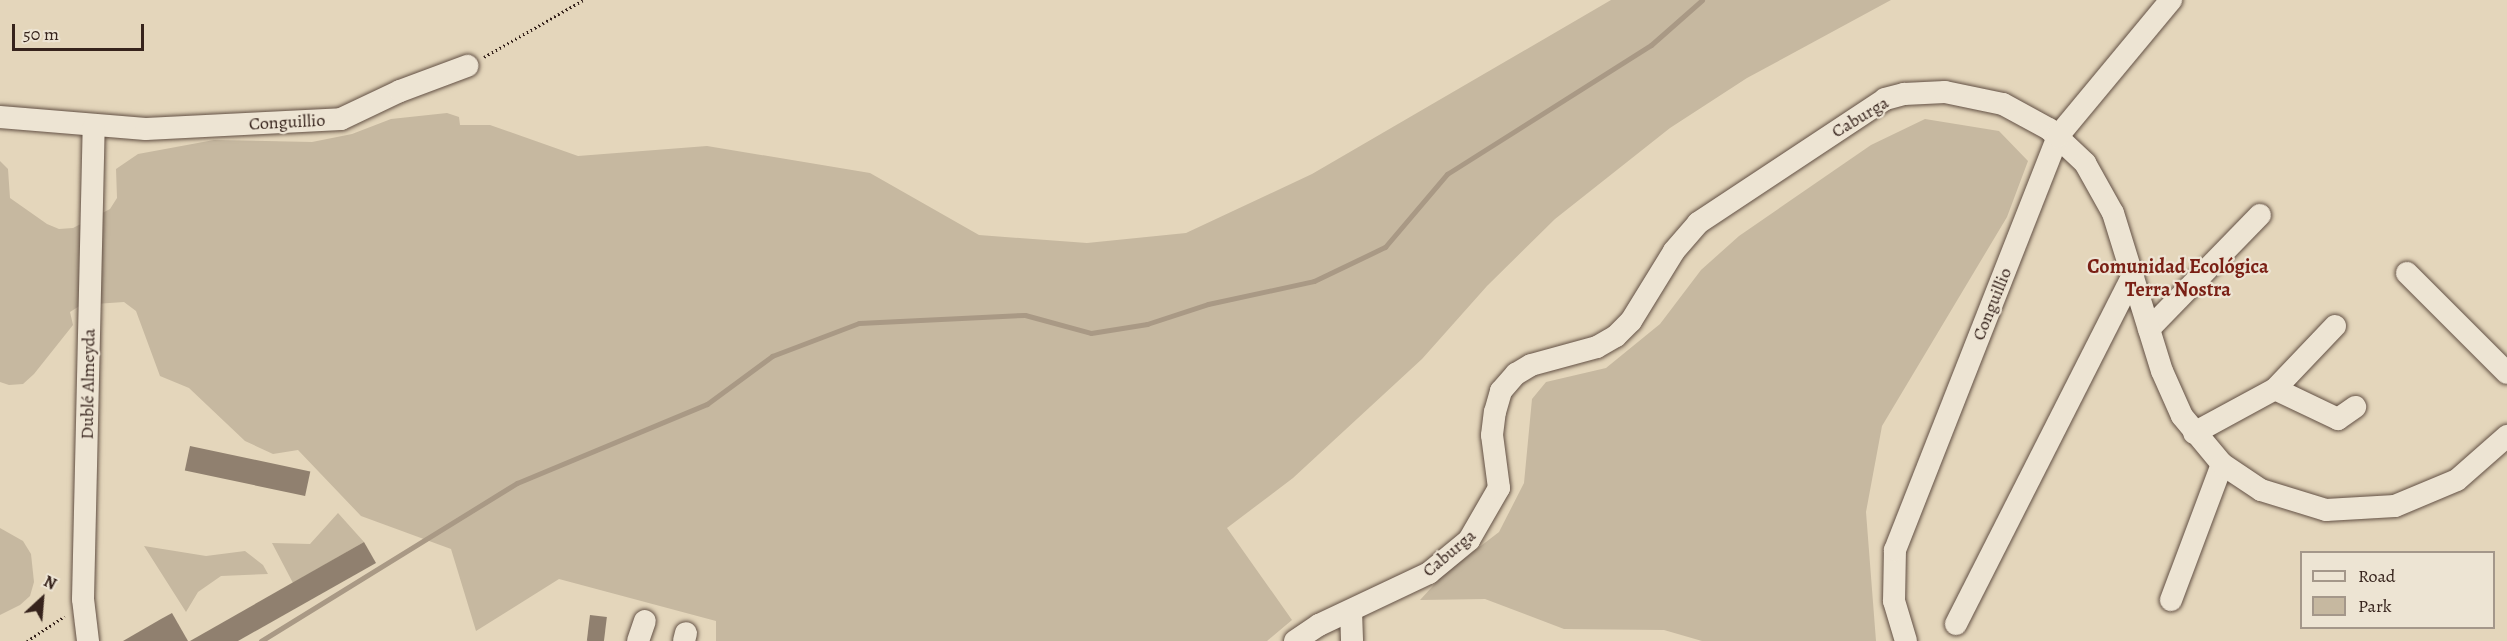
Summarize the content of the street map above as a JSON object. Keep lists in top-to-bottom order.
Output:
{
  "streets": {
    "street": ["Caburga", "Conguillio", "Dublé Almeyda"]
  },
  "crossings": [
    ["Caburga", "Conguillio"],
    ["Conguillio", "Dublé Almeyda"]
  ],
  "districts": ["Comunidad Ecológica Terra Nostra"],
  "legend": ["Road", "Park"],
  "scale_bar": "50 m",
  "north": "top right"
}
